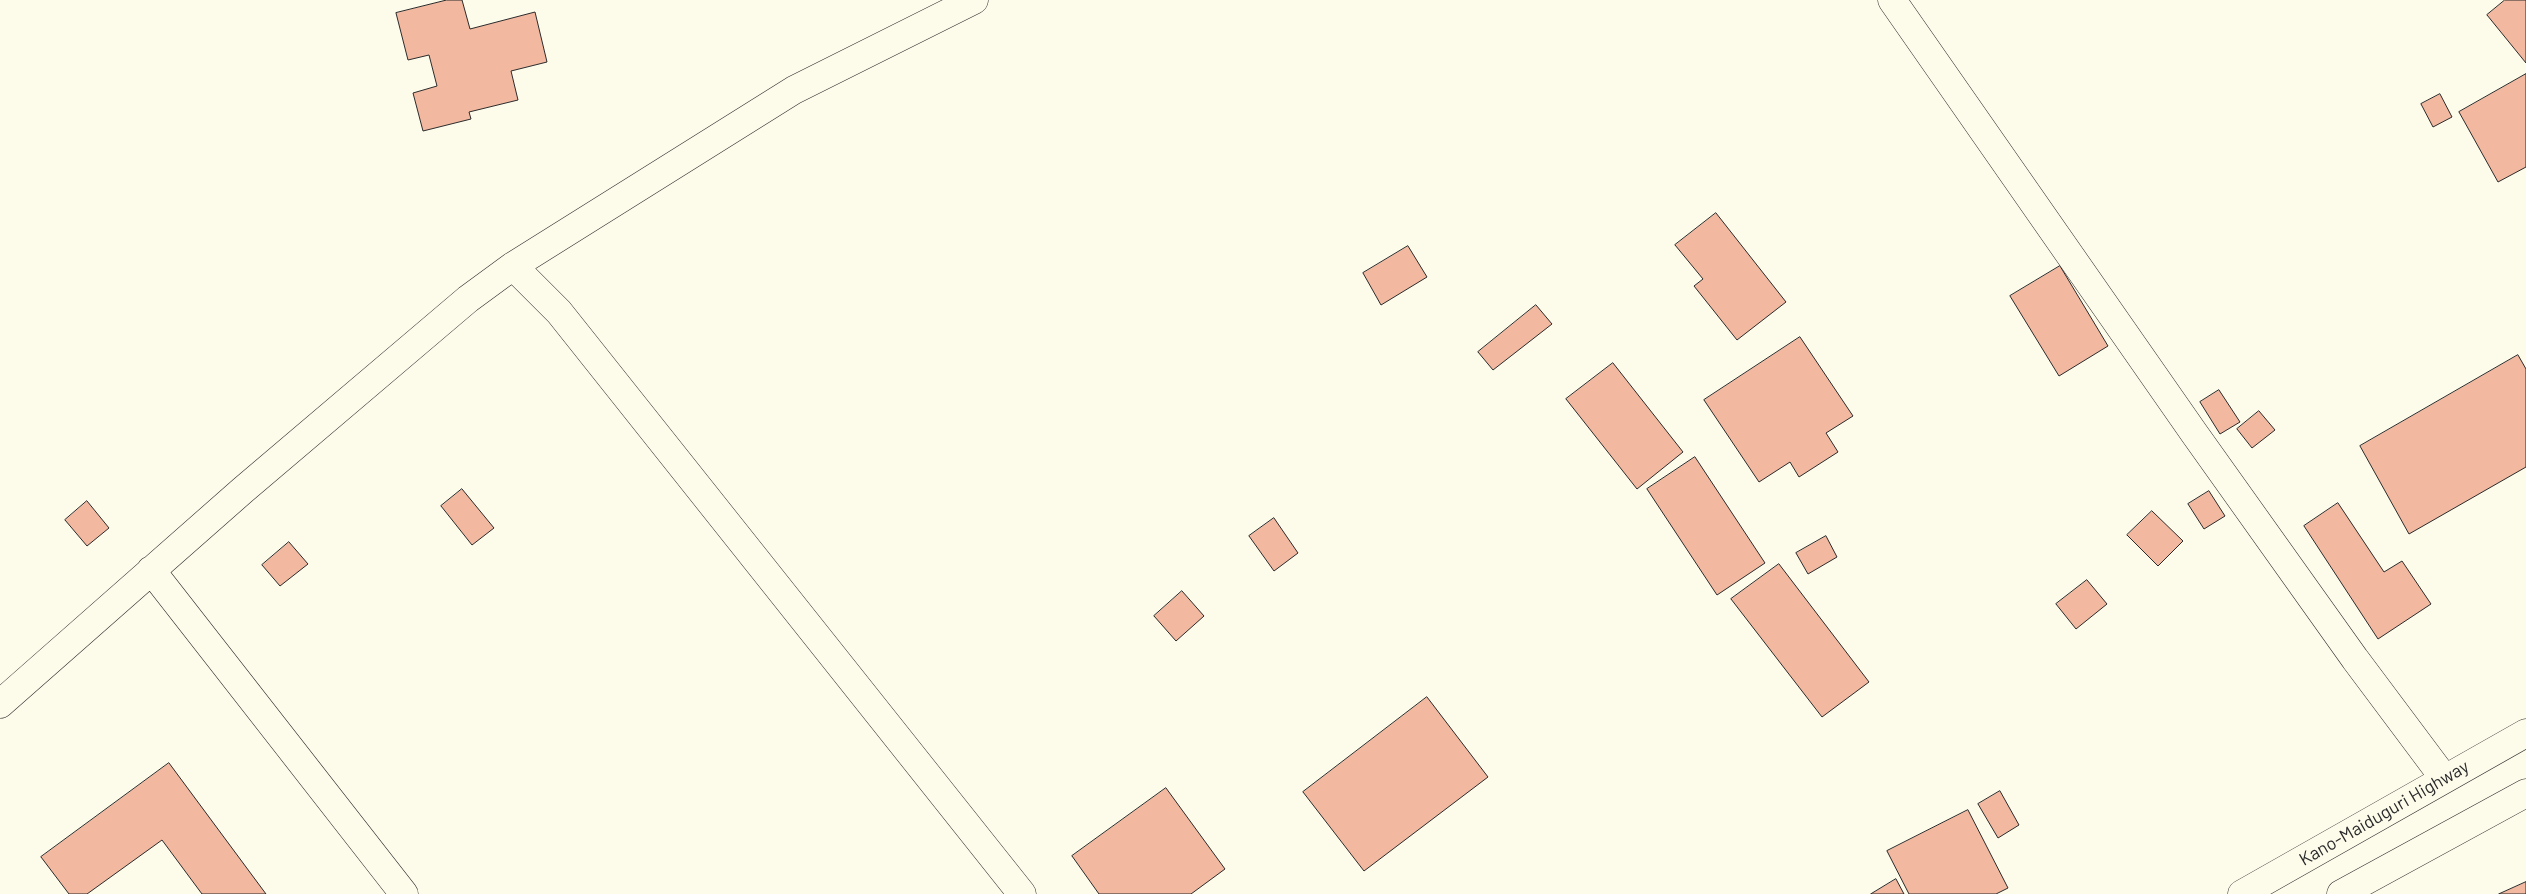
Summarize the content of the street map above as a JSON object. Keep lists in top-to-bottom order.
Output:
{
  "streets": {
    "main road": ["Kano-Maiduguri Highway"]
  }
}
